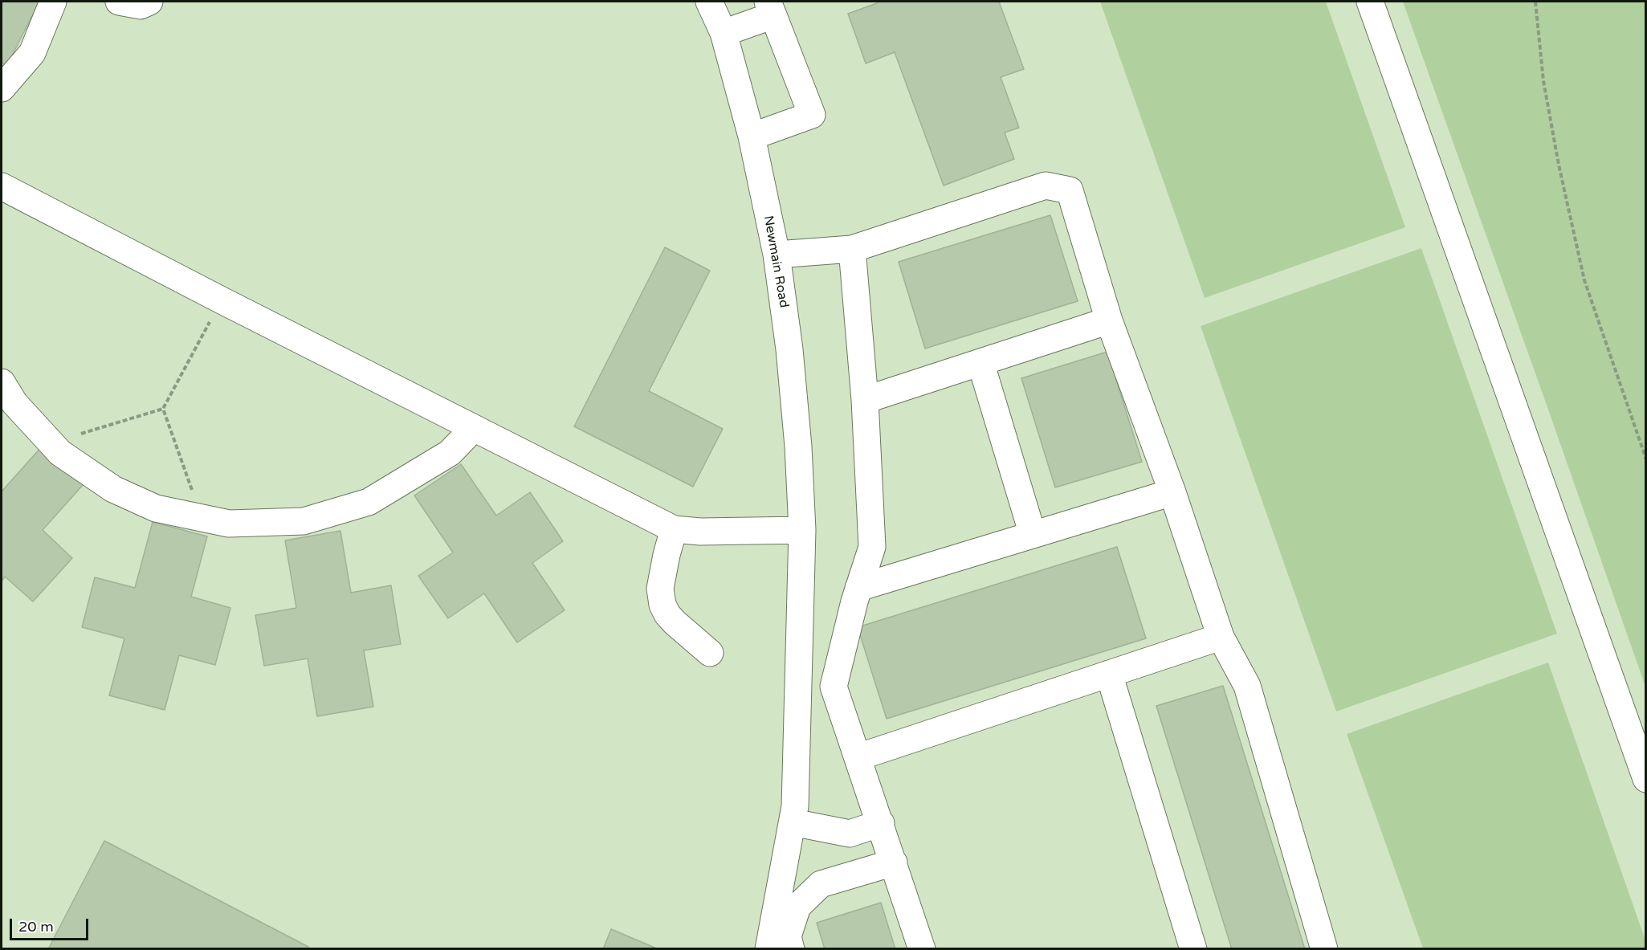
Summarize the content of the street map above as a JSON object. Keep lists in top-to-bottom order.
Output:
{
  "streets": {
    "lane": ["Newmain Road"]
  },
  "scale_bar": "20 m"
}
